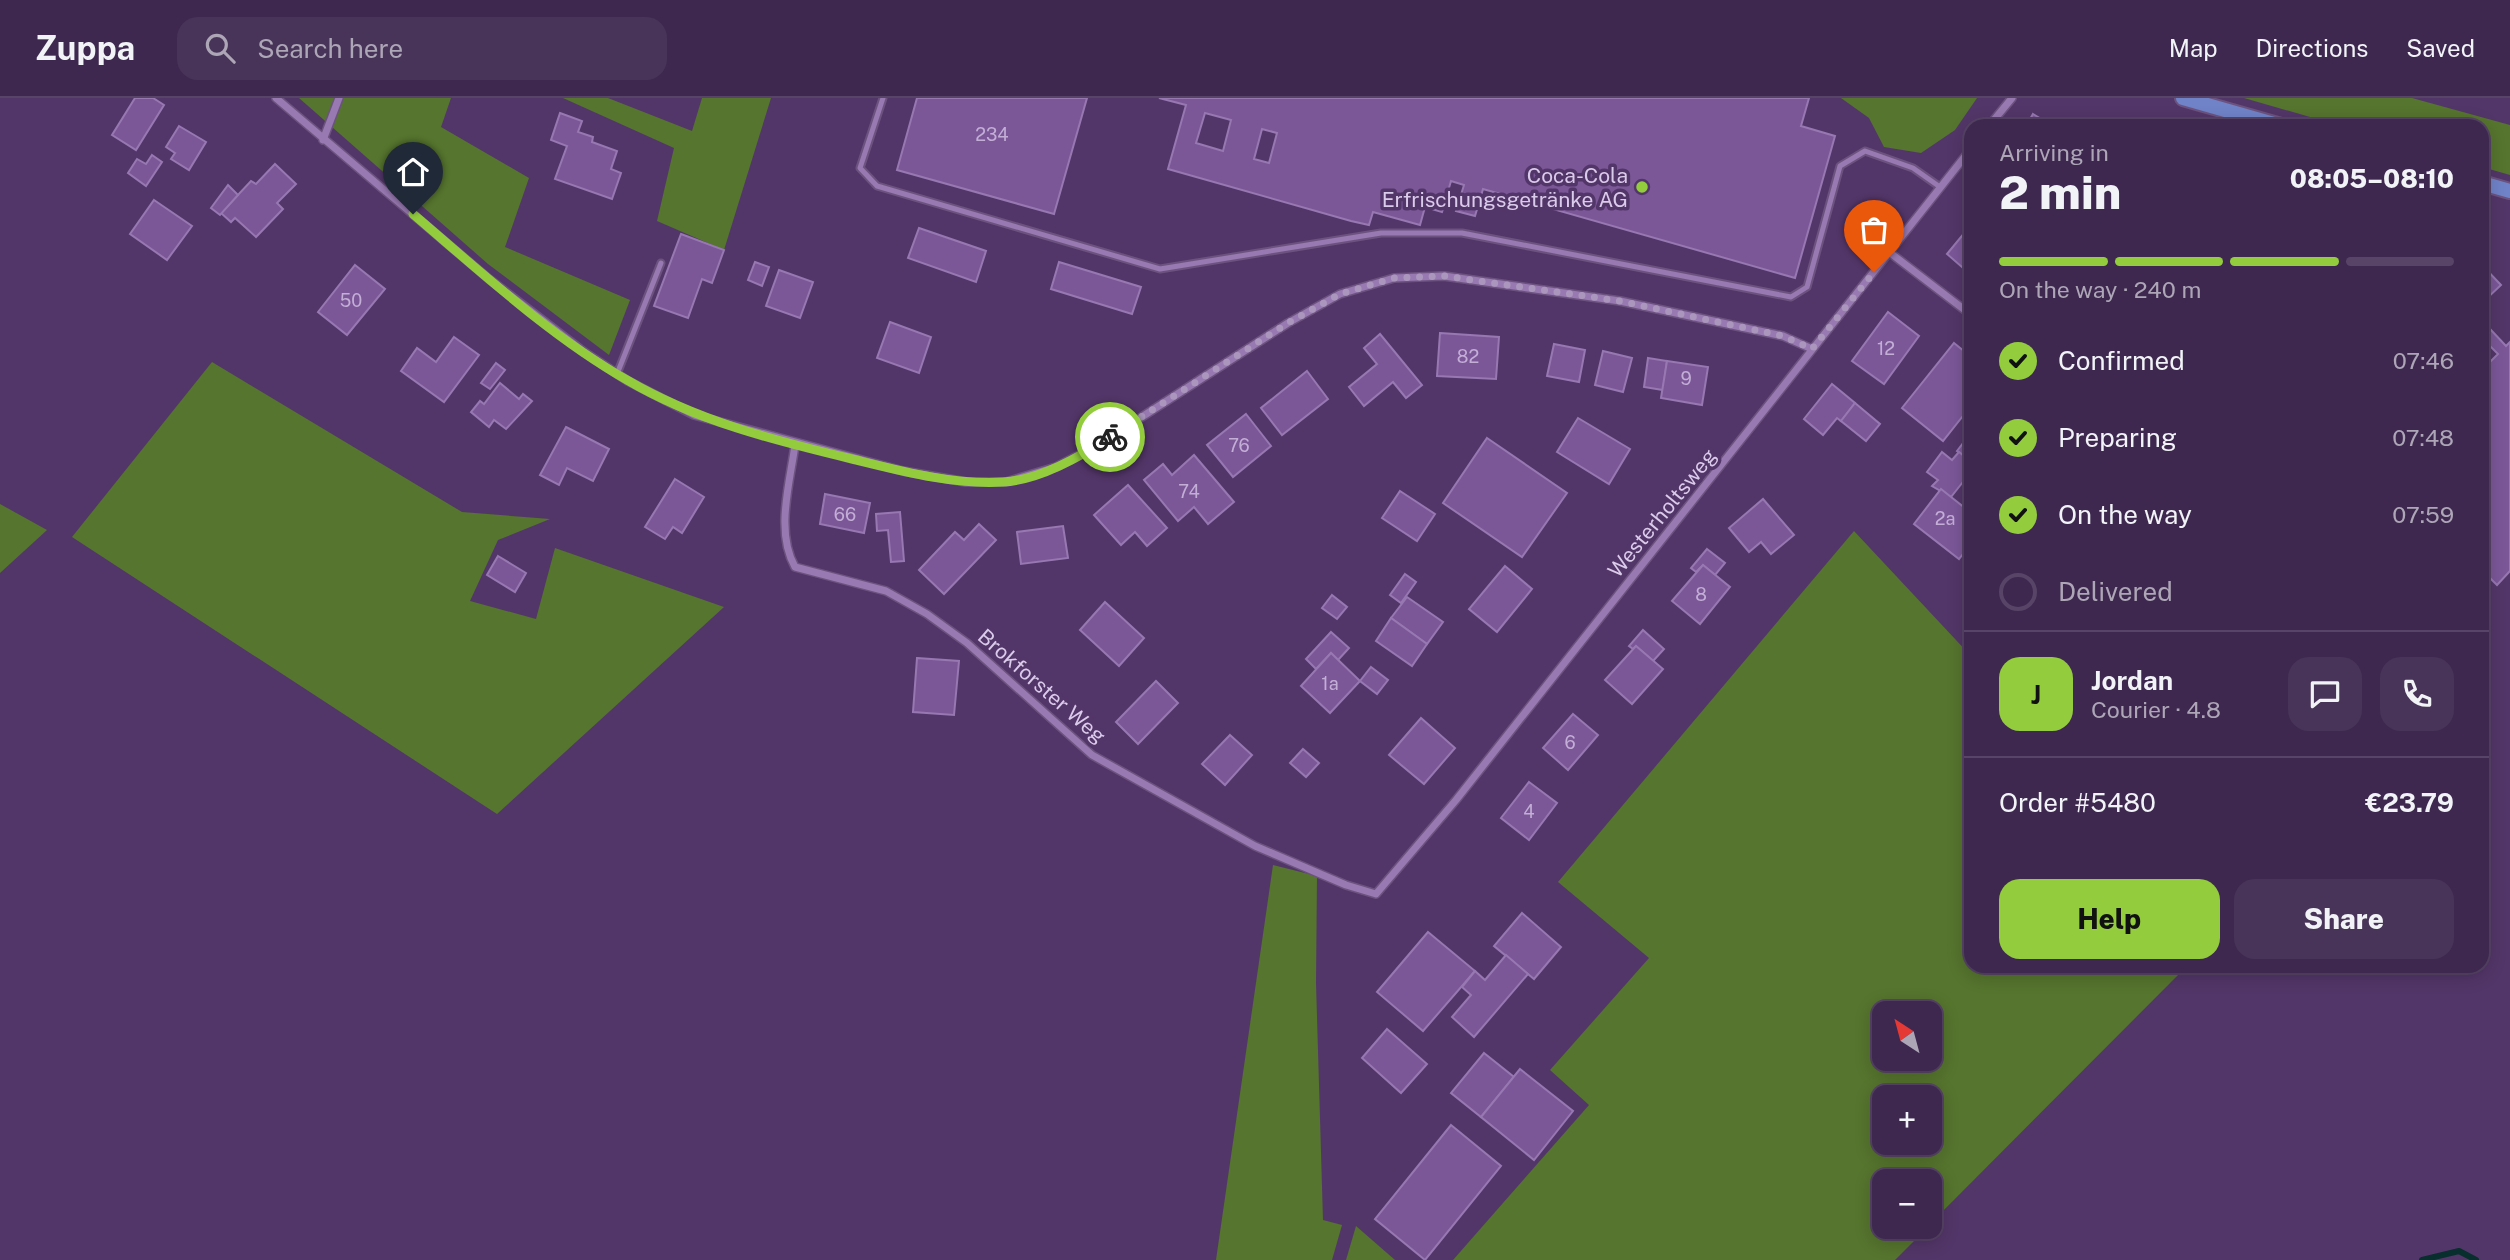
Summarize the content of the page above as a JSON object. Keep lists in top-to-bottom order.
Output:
{
  "streets": {
    "street": ["Westerholtsweg", "Brokforster Weg"]
  },
  "crossings": [
    ["Westerholtsweg", "Brokforster Weg"]
  ],
  "places": ["Coca-Cola Erfrischungsgetränke AG"],
  "house_numbers": [
    "234",
    "50",
    "12",
    "82",
    "9",
    "76",
    "74",
    "66",
    "2a",
    "8",
    "1a",
    "6",
    "4"
  ],
  "north": "top left",
  "page": {
    "header": "Zuppa",
    "search": "Search here",
    "nav": ["Map", "Directions", "Saved"],
    "heading": ["2 min", "Arriving in", "08:05–08:10"],
    "panel": [
      "Jordan",
      "Courier · 4.8",
      "Order #5480",
      "€23.79"
    ],
    "bar": "On the way · 240 m",
    "list": [
      ["Confirmed", "07:46"],
      ["Preparing", "07:48"],
      ["On the way", "07:59"],
      "Delivered"
    ],
    "round": "J",
    "buttons": ["Help", "Share"],
    "map_buttons": ["+", "−"]
  }
}
